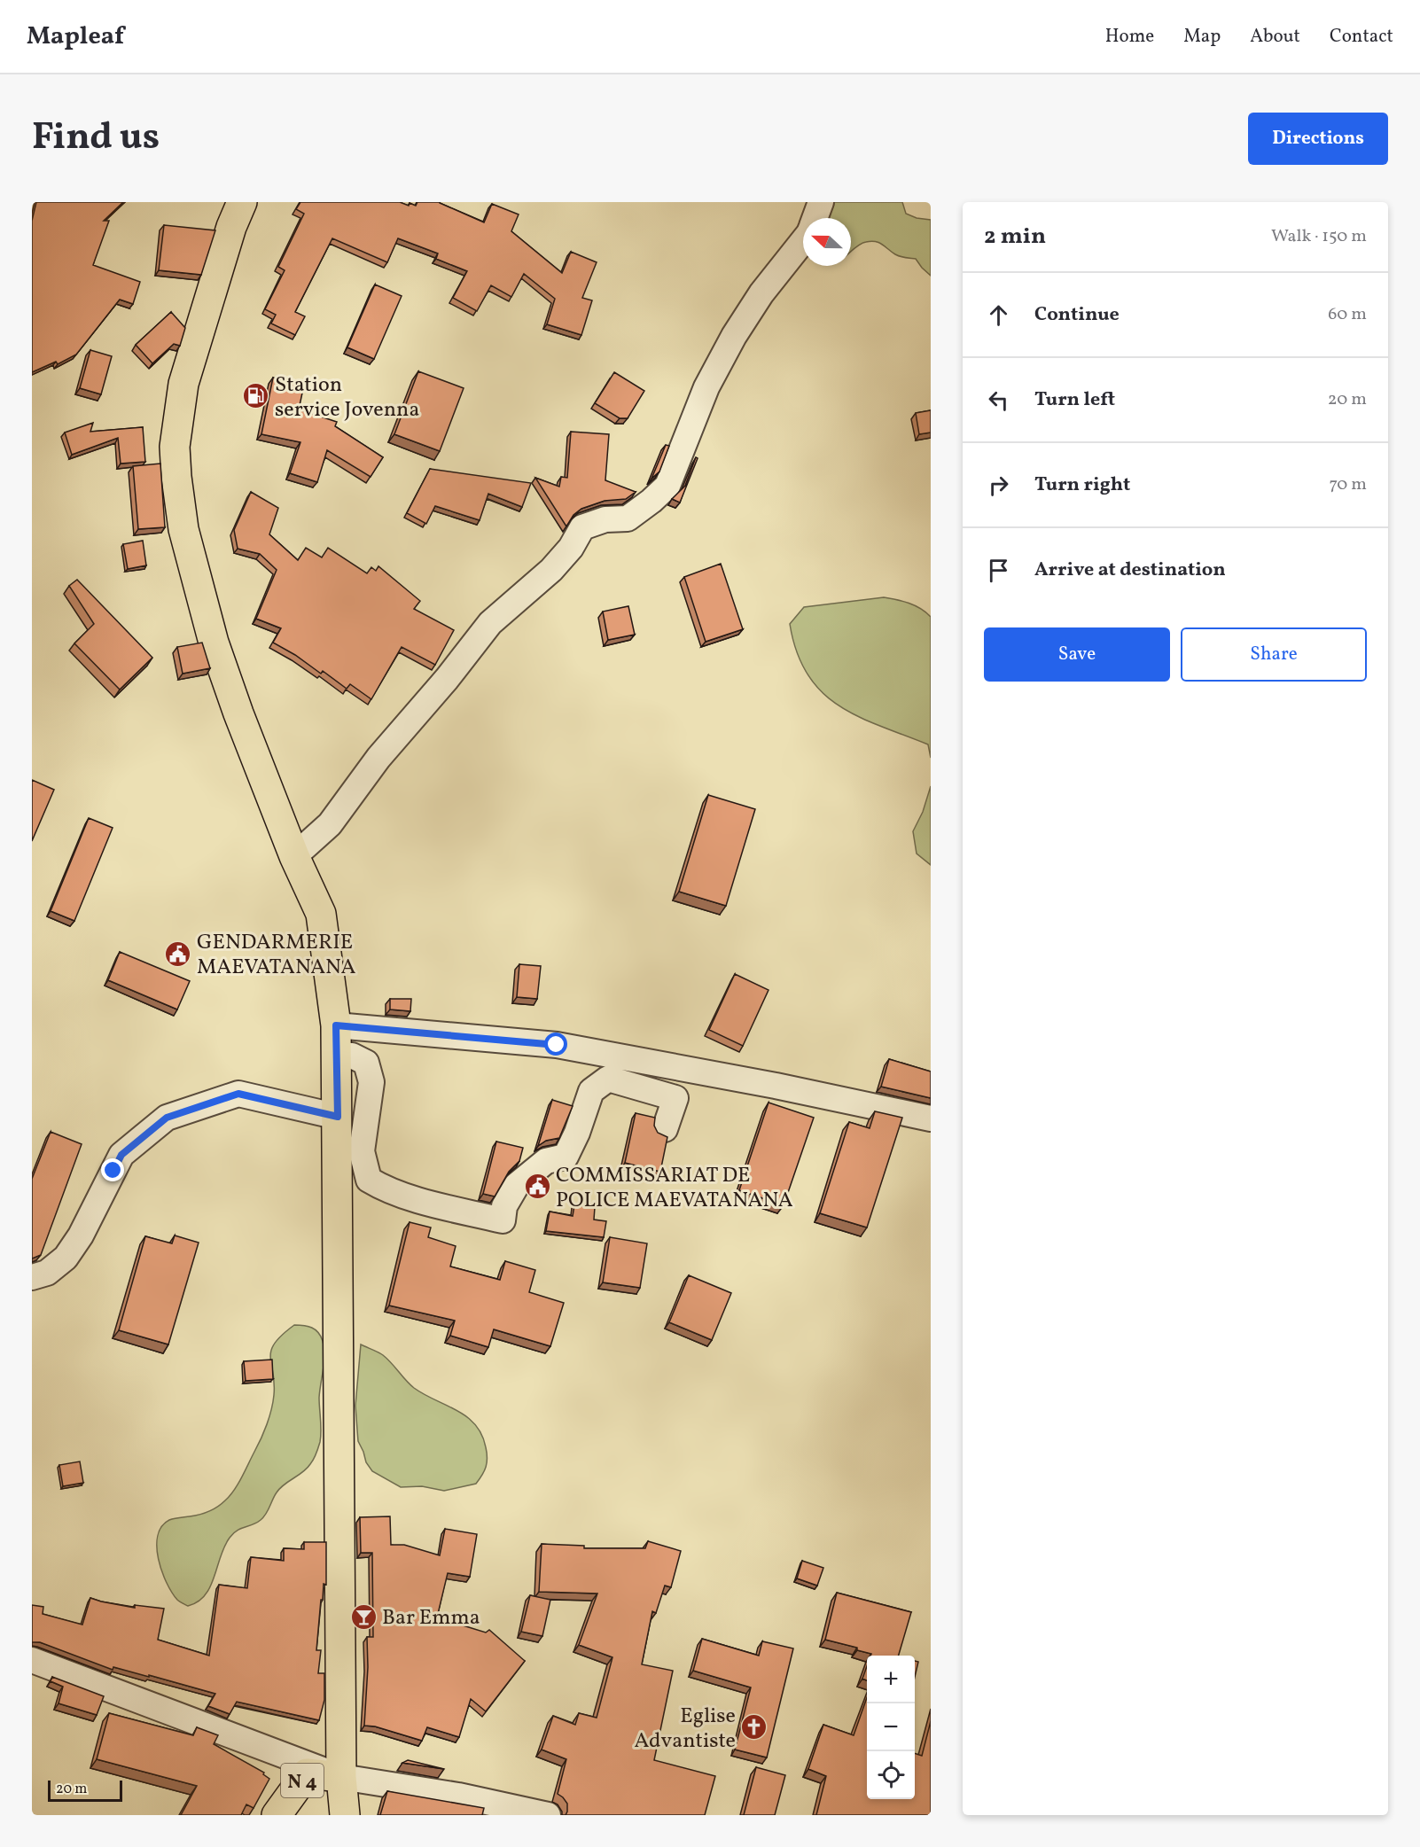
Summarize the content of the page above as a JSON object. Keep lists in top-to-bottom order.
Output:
{
  "streets": {
    "main road": ["N 4"]
  },
  "places": {
    "fuel station": ["Station service Jovenna"],
    "public building": ["GENDARMERIE MAEVATANANA", "COMMISSARIAT DE POLICE MAEVATANANA"],
    "bar": ["Bar Emma"],
    "church": ["Eglise Advantiste"]
  },
  "scale_bar": "20 m",
  "north": "left",
  "page": {
    "header": "Mapleaf",
    "nav": [
      "Home",
      "Map",
      "About",
      "Contact"
    ],
    "title": "Find us",
    "buttons": [
      "Directions",
      ["Save", "Share"]
    ],
    "heading": ["2 min", "Walk · 150 m"],
    "list": [
      ["Continue", "60 m"],
      ["Turn left", "20 m"],
      ["Turn right", "70 m"],
      "Arrive at destination"
    ],
    "map_buttons": ["+", "−"],
    "scale": "20 m"
  }
}
